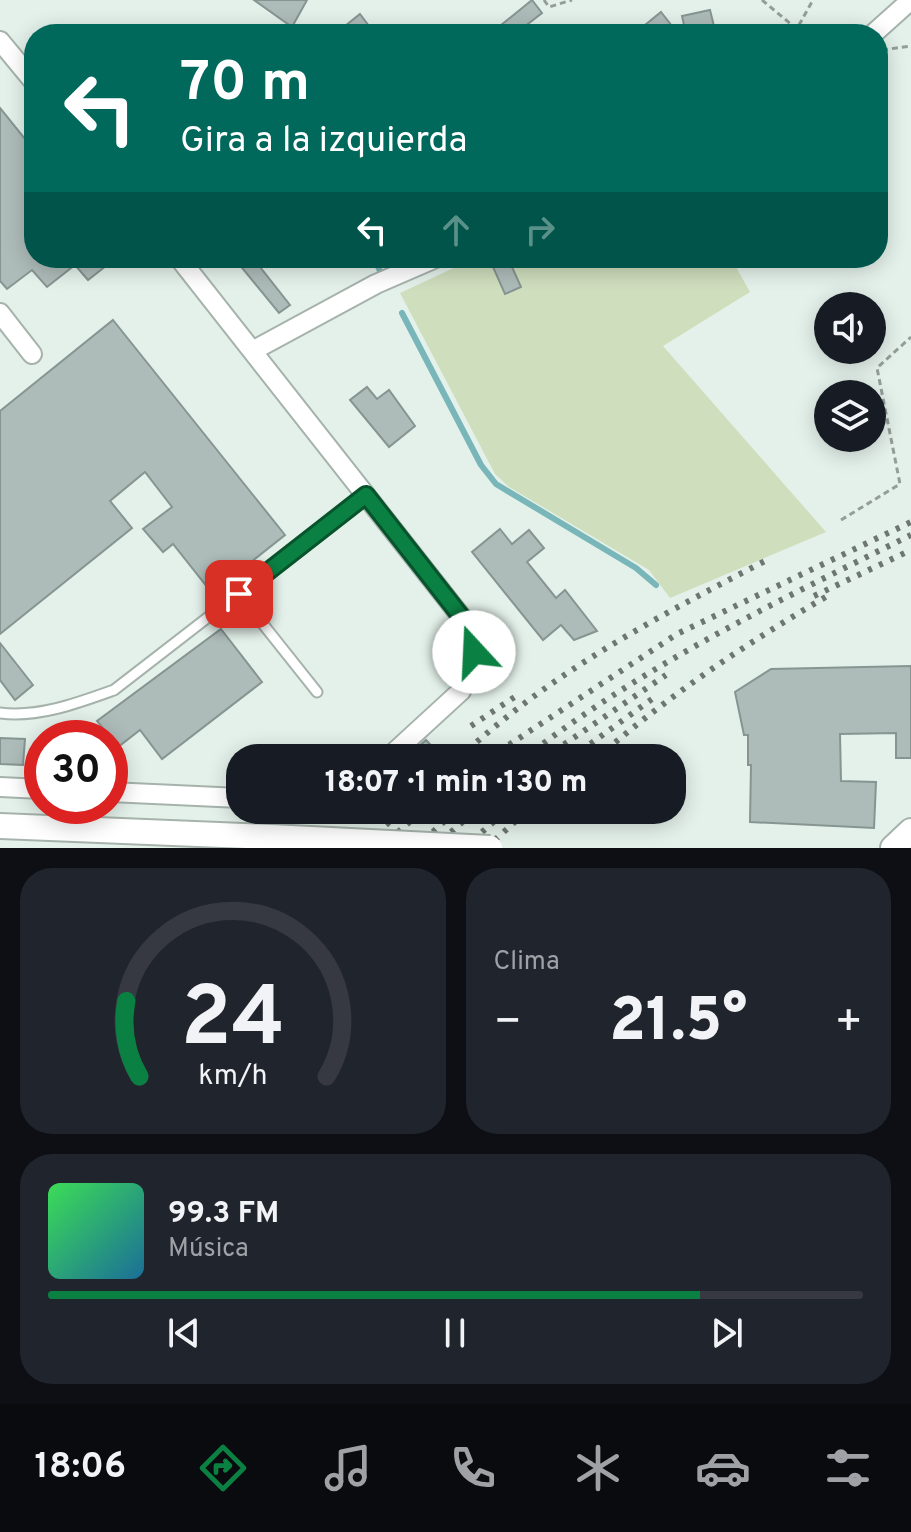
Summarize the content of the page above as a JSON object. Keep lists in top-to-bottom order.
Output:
{
  "page": {
    "turn": ["70 m", "Gira a la izquierda"],
    "limit": "30",
    "trip": "18:07 · 1 min · 130 m",
    "tile": "Clima",
    "heat": ["−", "21.5°", "+"],
    "song": ["99.3 FM", "Música"],
    "tabs": "18:06",
    "gauge": ["24", "km/h"]
  }
}
